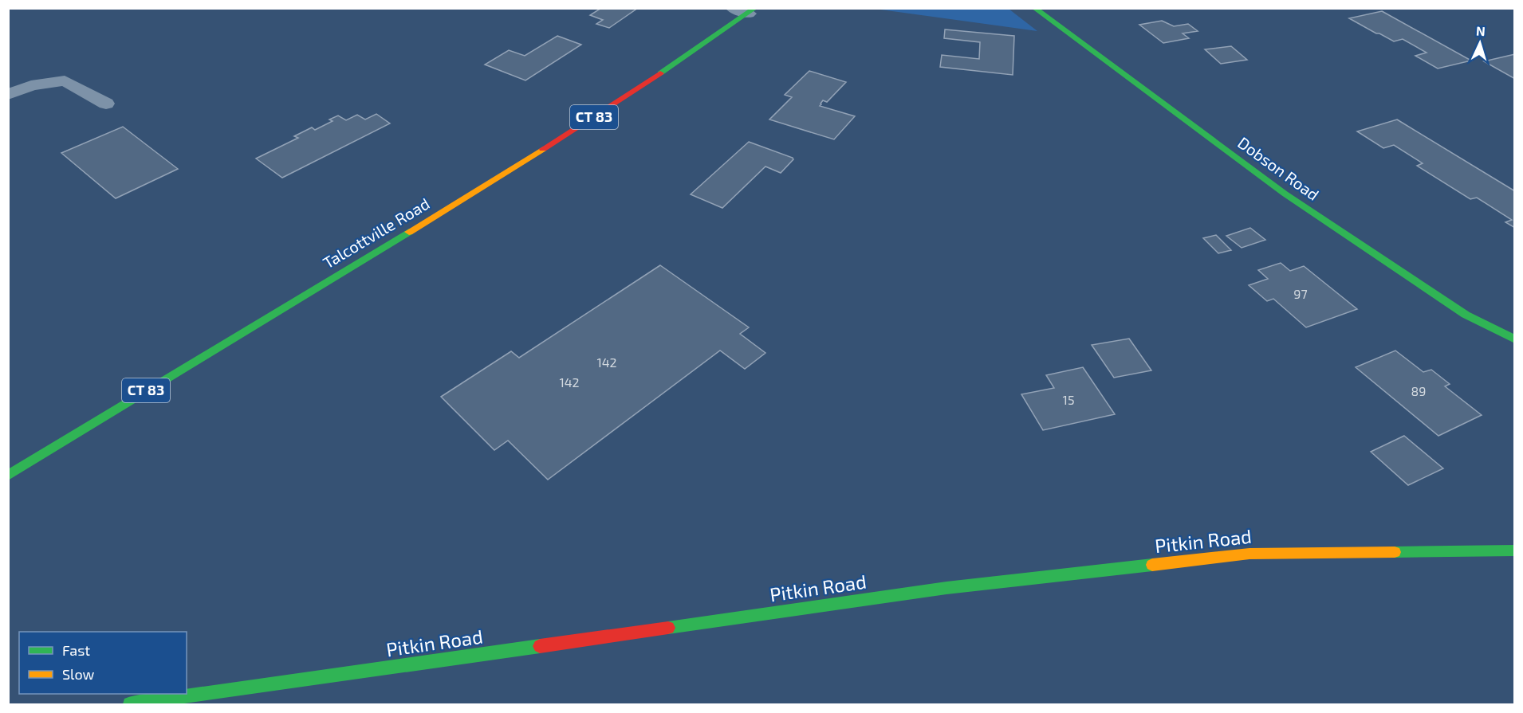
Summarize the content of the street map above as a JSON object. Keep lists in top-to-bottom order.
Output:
{
  "streets": {
    "street": [
      "CT 83",
      "Dobson Road",
      "Talcottville Road",
      "Pitkin Road"
    ]
  },
  "house_numbers": [
    "97",
    "142",
    "142",
    "89",
    "15"
  ],
  "legend": ["Fast", "Slow"],
  "north": "top"
}
